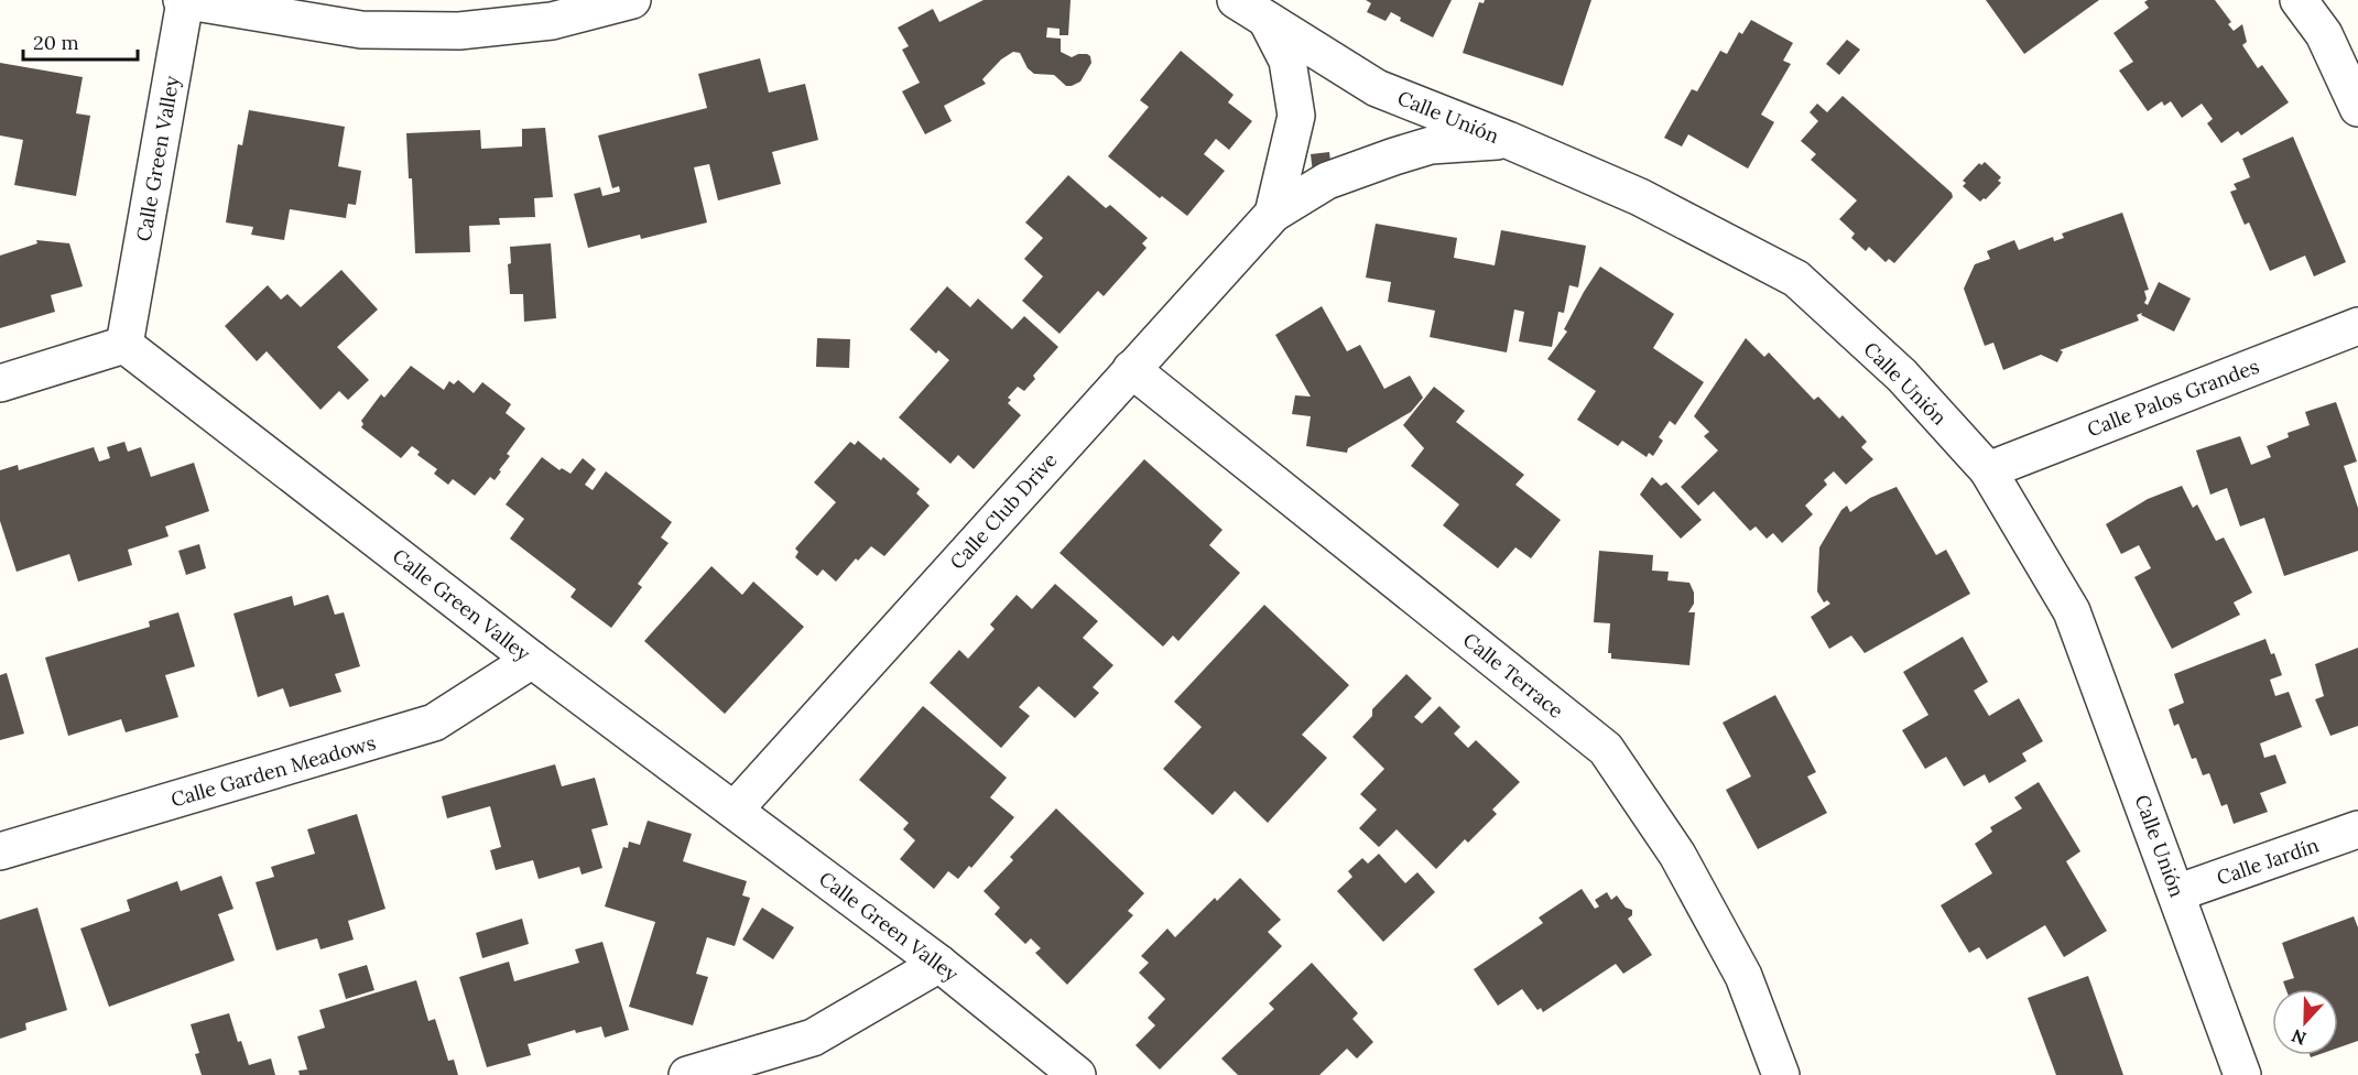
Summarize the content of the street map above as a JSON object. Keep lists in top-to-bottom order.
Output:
{
  "streets": {
    "street": [
      "Calle Unión",
      "Calle Green Valley",
      "Calle Palos Grandes",
      "Calle Club Drive",
      "Calle Terrace",
      "Calle Garden Meadows",
      "Calle Jardín"
    ]
  },
  "crossings": [
    ["Calle Unión", "Calle Palos Grandes"],
    ["Calle Unión", "Calle Club Drive"],
    ["Calle Unión", "Calle Jardín"],
    ["Calle Green Valley", "Calle Club Drive"],
    ["Calle Green Valley", "Calle Garden Meadows"],
    ["Calle Club Drive", "Calle Terrace"]
  ],
  "scale_bar": "20 m",
  "north": "bottom"
}
